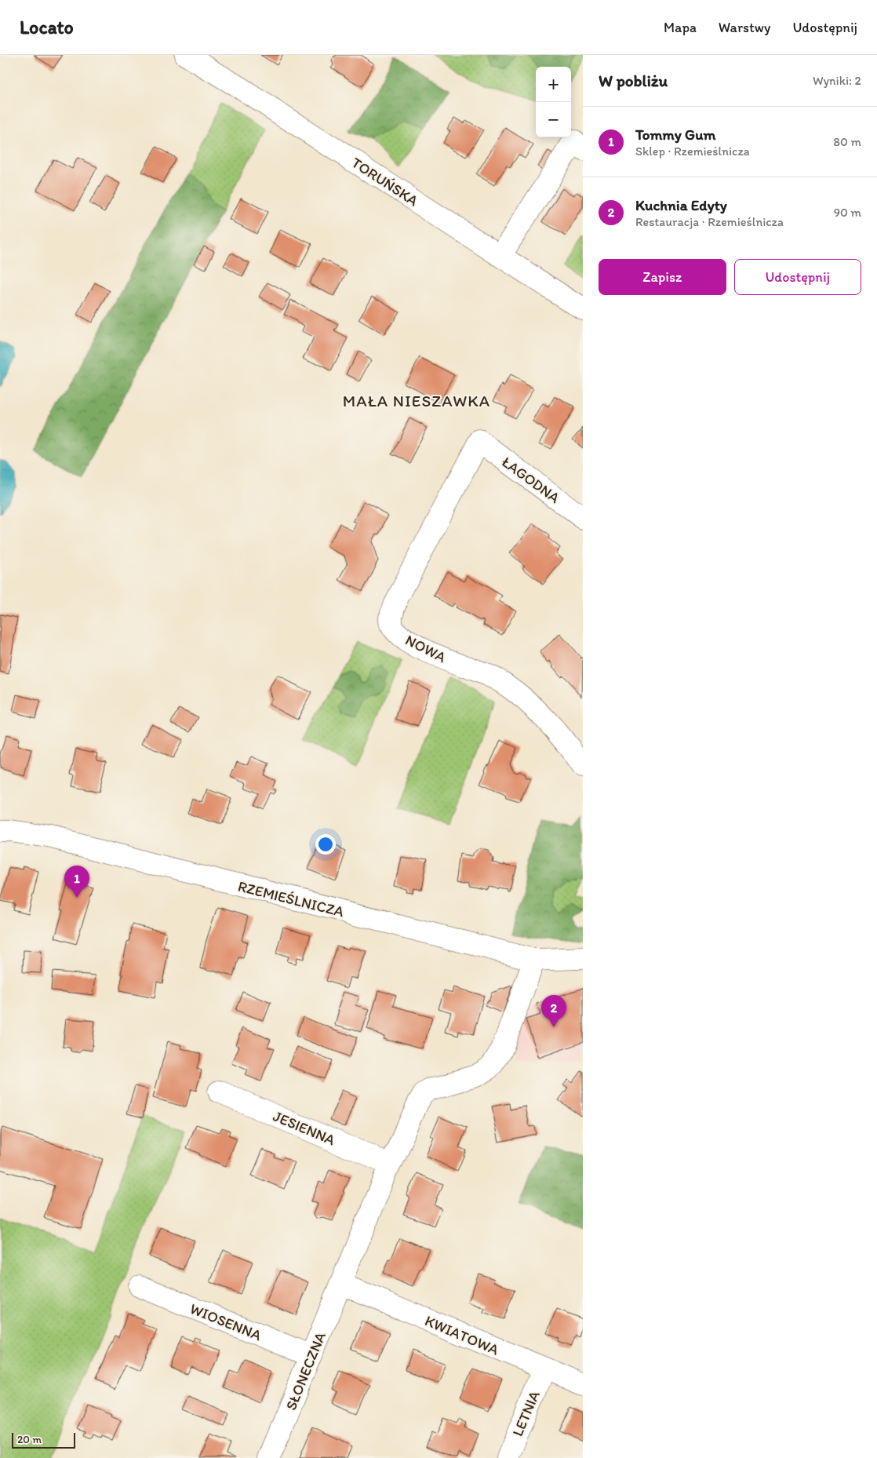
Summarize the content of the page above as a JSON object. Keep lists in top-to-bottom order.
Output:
{
  "streets": {
    "street": [
      "TORUŃSKA",
      "ŁAGODNA",
      "NOWA",
      "RZEMIEŚLNICZA",
      "JESIENNA",
      "WIOSENNA",
      "KWIATOWA",
      "SŁONECZNA",
      "LETNIA"
    ]
  },
  "crossings": [
    ["ŁAGODNA", "NOWA"],
    ["RZEMIEŚLNICZA", "SŁONECZNA"],
    ["JESIENNA", "SŁONECZNA"],
    ["WIOSENNA", "SŁONECZNA"],
    ["KWIATOWA", "SŁONECZNA"],
    ["KWIATOWA", "LETNIA"]
  ],
  "districts": ["MAŁA NIESZAWKA"],
  "scale_bar": "20 m",
  "page": {
    "header": "Locato",
    "nav": ["Mapa", "Warstwy", "Udostępnij"],
    "heading": ["W pobliżu", "Wyniki: 2"],
    "map_buttons": ["+", "−"],
    "list": [
      {
        "mark": "1",
        "name": "Tommy Gum",
        "note": "Sklep · Rzemieślnicza",
        "value": "80 m"
      },
      {
        "mark": "2",
        "name": "Kuchnia Edyty",
        "note": "Restauracja · Rzemieślnicza",
        "value": "90 m"
      }
    ],
    "buttons": ["Zapisz", "Udostępnij"],
    "pins": ["1", "2"],
    "scale": "20 m"
  }
}
